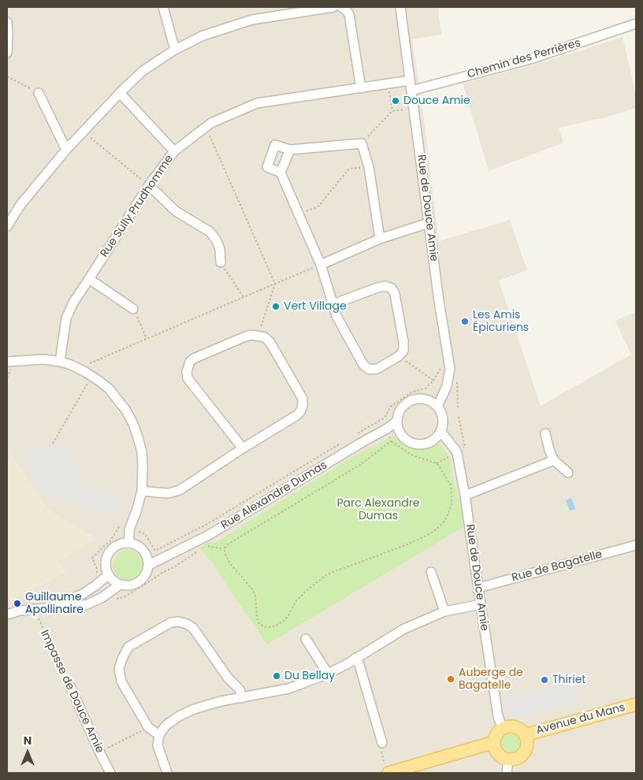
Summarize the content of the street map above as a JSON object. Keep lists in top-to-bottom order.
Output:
{
  "streets": {
    "main road": ["Avenue du Mans"],
    "street": [
      "Chemin des Perrières",
      "Rue Sully Prudhomme",
      "Rue de Douce Amie",
      "Rue Alexandre Dumas",
      "Rue de Bagatelle",
      "Impasse de Douce Amie"
    ]
  },
  "crossings": [
    ["Chemin des Perrières", "Rue de Douce Amie"],
    ["Rue Sully Prudhomme", "Rue de Douce Amie"],
    ["Rue de Douce Amie", "Rue Alexandre Dumas"],
    ["Rue de Douce Amie", "Rue de Bagatelle"],
    ["Rue de Douce Amie", "Avenue du Mans"]
  ],
  "parks": ["Parc Alexandre Dumas"],
  "places": [
    "Douce Amie",
    "Vert Village",
    "Les Amis Épicuriens",
    "Guillaume Apollinaire",
    "Du Bellay",
    "Auberge de Bagatelle",
    "Thiriet"
  ],
  "north": "top"
}
